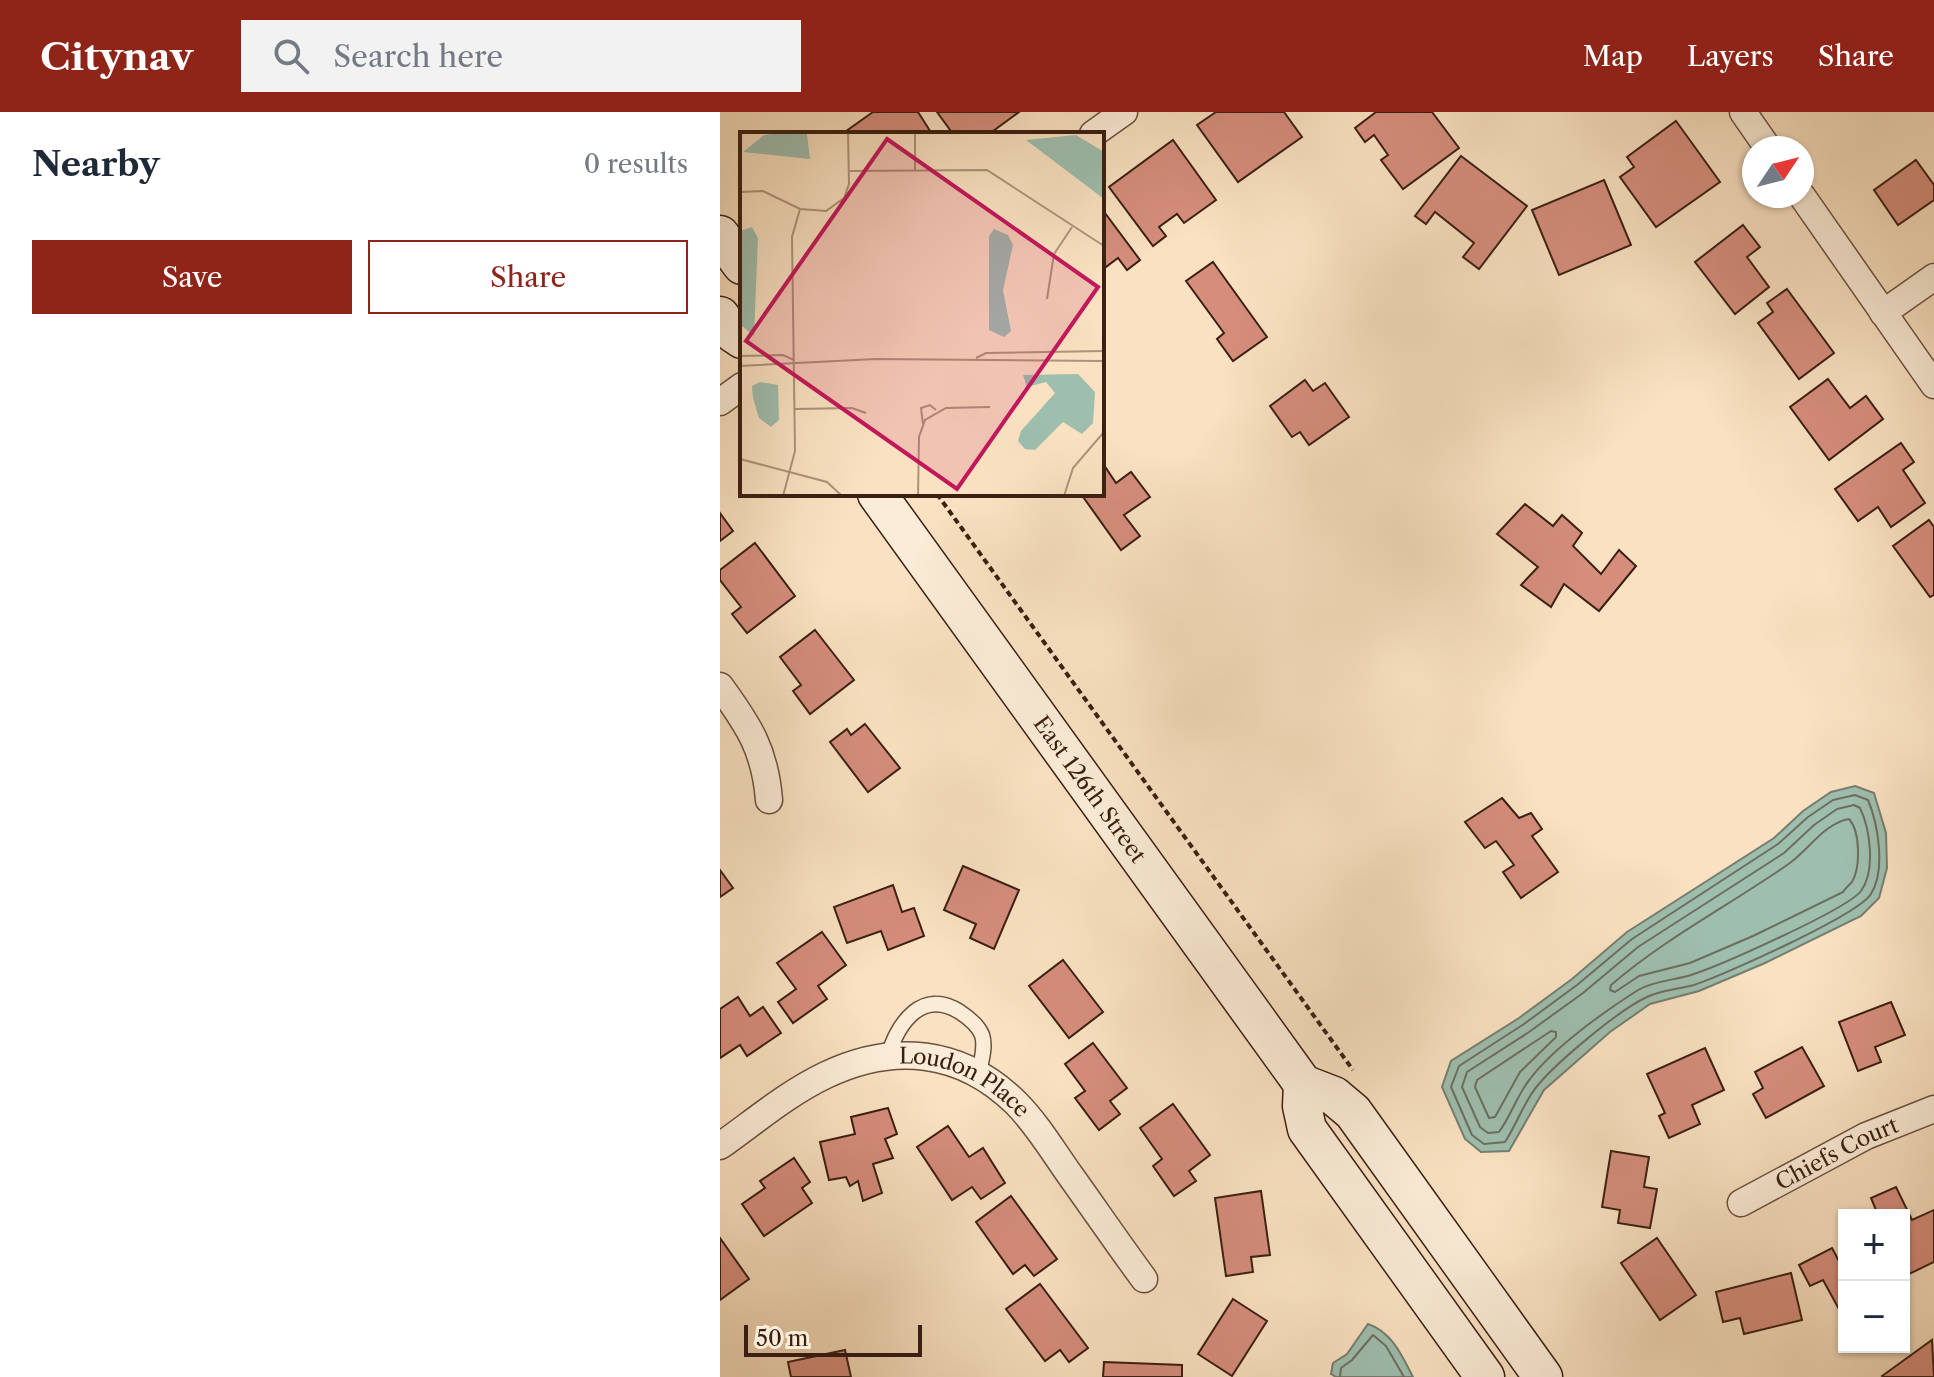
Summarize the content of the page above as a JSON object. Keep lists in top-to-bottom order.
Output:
{
  "streets": {
    "main road": ["East 126th Street"],
    "street": ["Loudon Place", "Chiefs Court"]
  },
  "scale_bar": "50 m",
  "north": "top right",
  "page": {
    "header": "Citynav",
    "search": "Search here",
    "nav": ["Map", "Layers", "Share"],
    "heading": ["Nearby", "0 results"],
    "buttons": ["Save", "Share"],
    "map_buttons": ["+", "−"],
    "scale": "50 m"
  }
}
